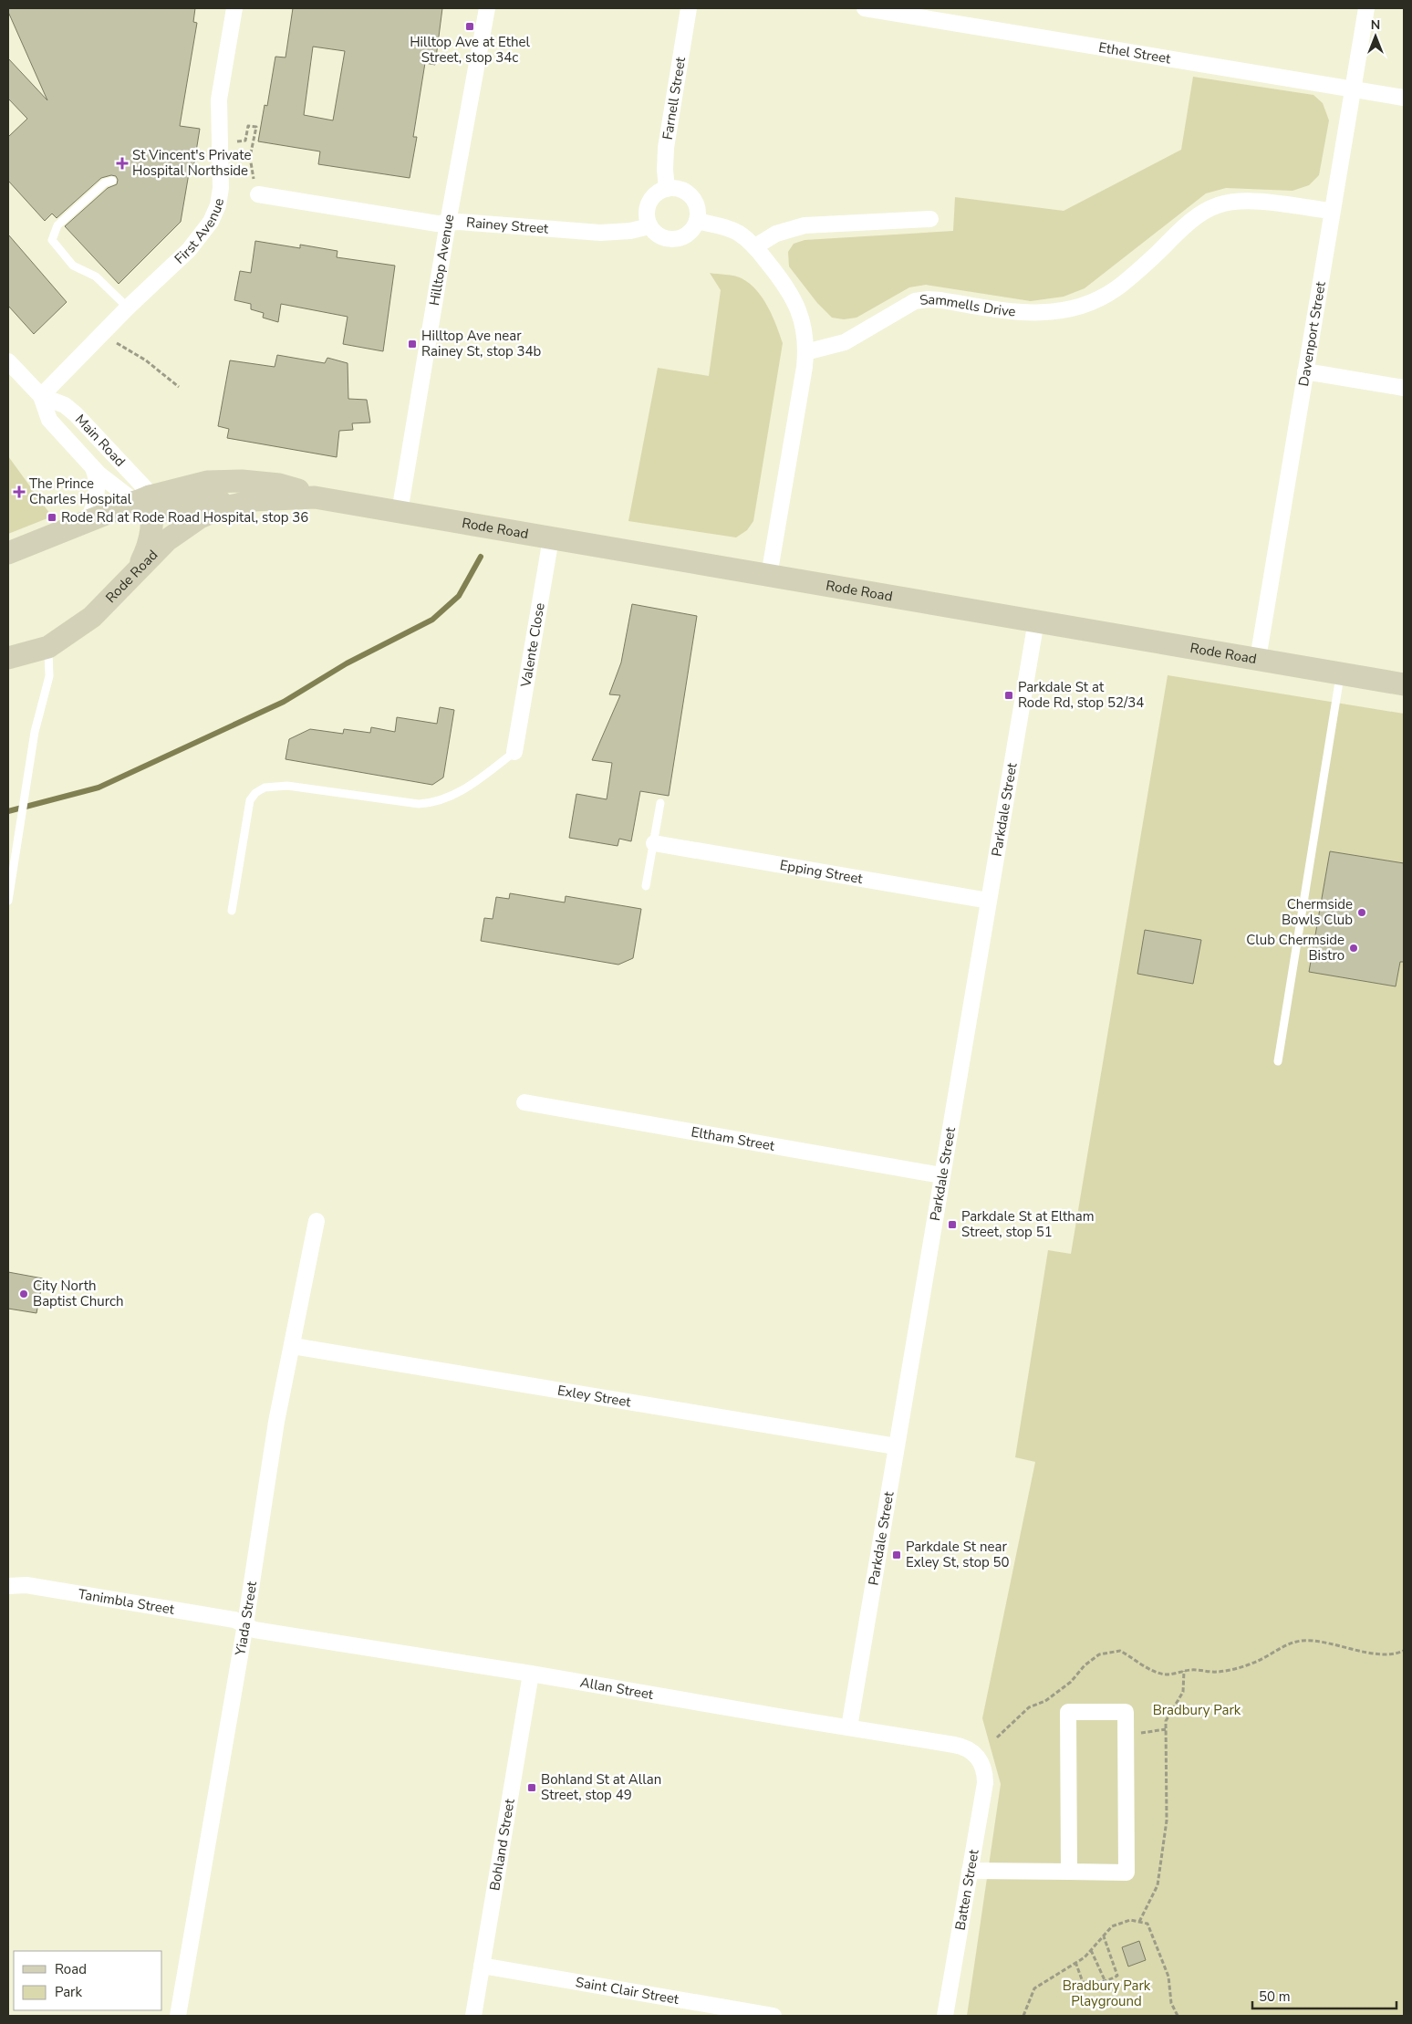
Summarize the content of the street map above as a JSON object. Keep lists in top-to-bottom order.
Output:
{
  "streets": {
    "main road": ["Rode Road"],
    "street": [
      "Ethel Street",
      "Farnell Street",
      "Rainey Street",
      "First Avenue",
      "Hilltop Avenue",
      "Sammells Drive",
      "Davenport Street",
      "Main Road",
      "Valente Close",
      "Parkdale Street",
      "Epping Street",
      "Eltham Street",
      "Exley Street",
      "Tanimbla Street",
      "Yiada Street",
      "Allan Street",
      "Bohland Street",
      "Batten Street",
      "Saint Clair Street"
    ]
  },
  "crossings": [
    ["Ethel Street", "Davenport Street"],
    ["Farnell Street", "Rainey Street"],
    ["Rainey Street", "Hilltop Avenue"],
    ["First Avenue", "Main Road"],
    ["Hilltop Avenue", "Rode Road"],
    ["Sammells Drive", "Davenport Street"],
    ["Davenport Street", "Rode Road"],
    ["Main Road", "Rode Road"],
    ["Rode Road", "Valente Close"],
    ["Rode Road", "Parkdale Street"],
    ["Parkdale Street", "Epping Street"],
    ["Parkdale Street", "Eltham Street"],
    ["Parkdale Street", "Exley Street"],
    ["Parkdale Street", "Allan Street"],
    ["Exley Street", "Yiada Street"],
    ["Tanimbla Street", "Yiada Street"],
    ["Tanimbla Street", "Allan Street"],
    ["Yiada Street", "Allan Street"],
    ["Allan Street", "Bohland Street"],
    ["Allan Street", "Batten Street"],
    ["Bohland Street", "Saint Clair Street"]
  ],
  "parks": ["Bradbury Park", "Bradbury Park Playground"],
  "places": {
    "transit": [
      "Hilltop Ave at Ethel Street, stop 34c",
      "Hilltop Ave near Rainey St, stop 34b",
      "Rode Rd at Rode Road Hospital, stop 36",
      "Parkdale St at Rode Rd, stop 52/34",
      "Parkdale St at Eltham Street, stop 51",
      "Parkdale St near Exley St, stop 50",
      "Bohland St at Allan Street, stop 49"
    ],
    "health": ["St Vincent's Private Hospital Northside", "The Prince Charles Hospital"],
    "other": ["Chermside Bowls Club", "Club Chermside Bistro", "City North Baptist Church"]
  },
  "legend": ["Road", "Park"],
  "scale_bar": "50 m",
  "north": "top"
}
